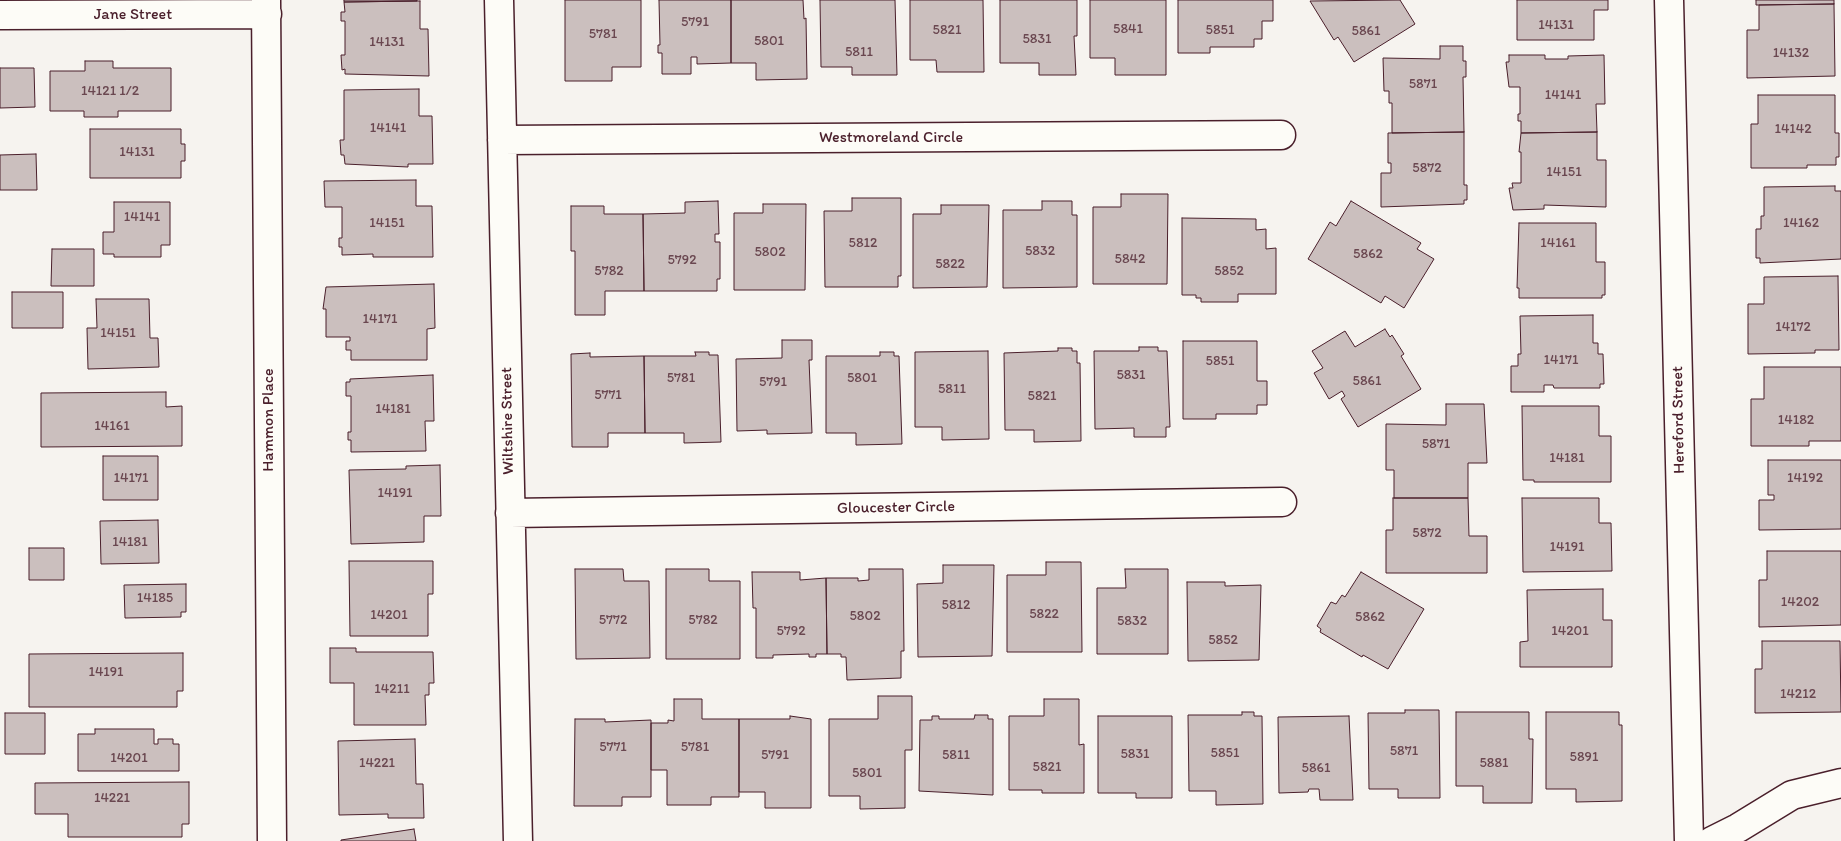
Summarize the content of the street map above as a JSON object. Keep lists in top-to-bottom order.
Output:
{
  "streets": {
    "street": [
      "Jane Street",
      "Westmoreland Circle",
      "Hammon Place",
      "Hereford Street",
      "Wiltshire Street",
      "Gloucester Circle"
    ]
  },
  "crossings": [
    ["Jane Street", "Hammon Place"],
    ["Westmoreland Circle", "Wiltshire Street"],
    ["Wiltshire Street", "Gloucester Circle"]
  ],
  "house_numbers": [
    "5791",
    "14131",
    "5841",
    "5821",
    "5851",
    "5861",
    "5781",
    "5831",
    "5801",
    "14131",
    "5811",
    "14132",
    "5871",
    "14121 1/2",
    "14141",
    "14141",
    "14142",
    "14131",
    "5872",
    "14151",
    "14141",
    "14151",
    "14162",
    "5812",
    "14161",
    "5832",
    "5802",
    "5862",
    "5842",
    "5792",
    "5822",
    "5782",
    "5852",
    "14171",
    "14172",
    "14151",
    "14171",
    "5851",
    "5831",
    "5781",
    "5801",
    "5861",
    "5791",
    "5811",
    "5771",
    "5821",
    "14181",
    "14182",
    "14161",
    "5871",
    "14181",
    "14171",
    "14192",
    "14191",
    "5872",
    "14181",
    "14191",
    "14185",
    "14202",
    "5812",
    "5822",
    "14201",
    "5802",
    "5862",
    "5772",
    "5782",
    "5832",
    "5792",
    "14201",
    "5852",
    "14191",
    "14211",
    "14212",
    "5771",
    "5781",
    "5871",
    "5851",
    "5831",
    "5791",
    "5811",
    "5891",
    "14201",
    "14221",
    "5881",
    "5821",
    "5861",
    "5801",
    "14221"
  ]
}
